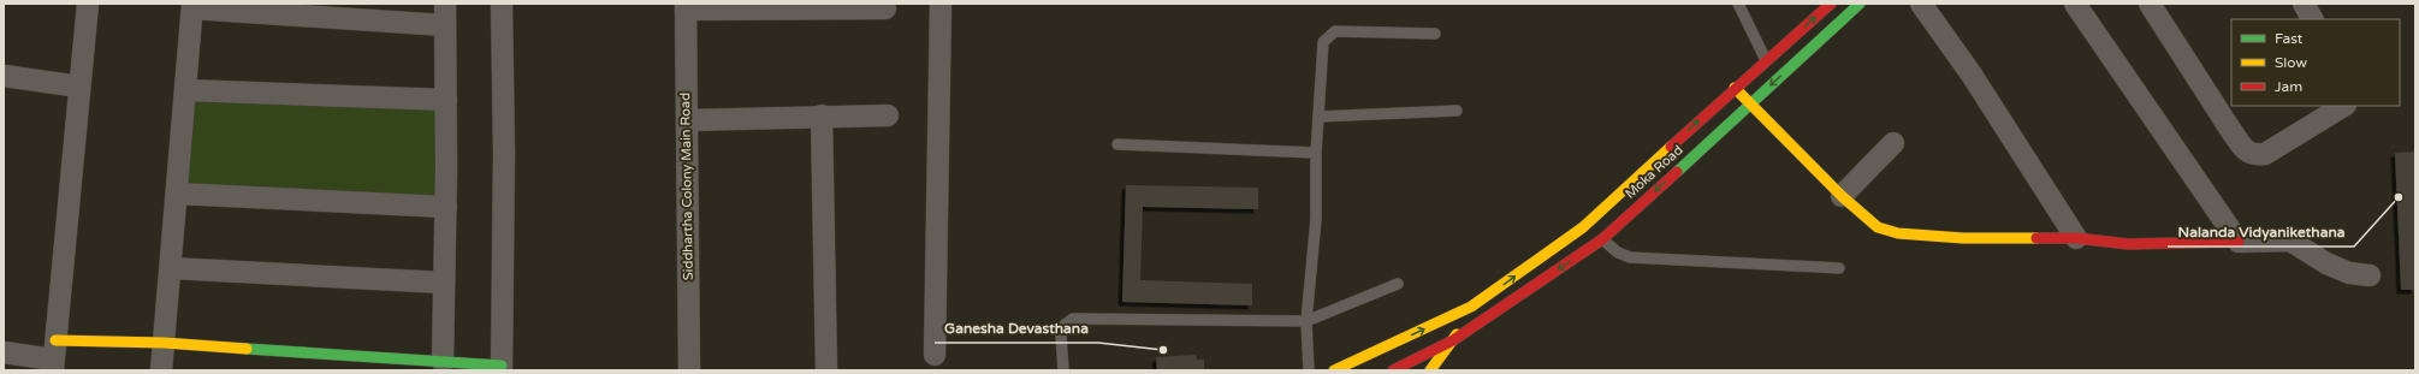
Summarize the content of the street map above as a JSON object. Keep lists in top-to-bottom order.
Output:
{
  "streets": {
    "main road": ["Moka Road"],
    "street": ["Siddhartha Colony Main Road"]
  },
  "places": ["Nalanda Vidyanikethana", "Ganesha Devasthana"],
  "legend": ["Fast", "Slow", "Jam"]
}
